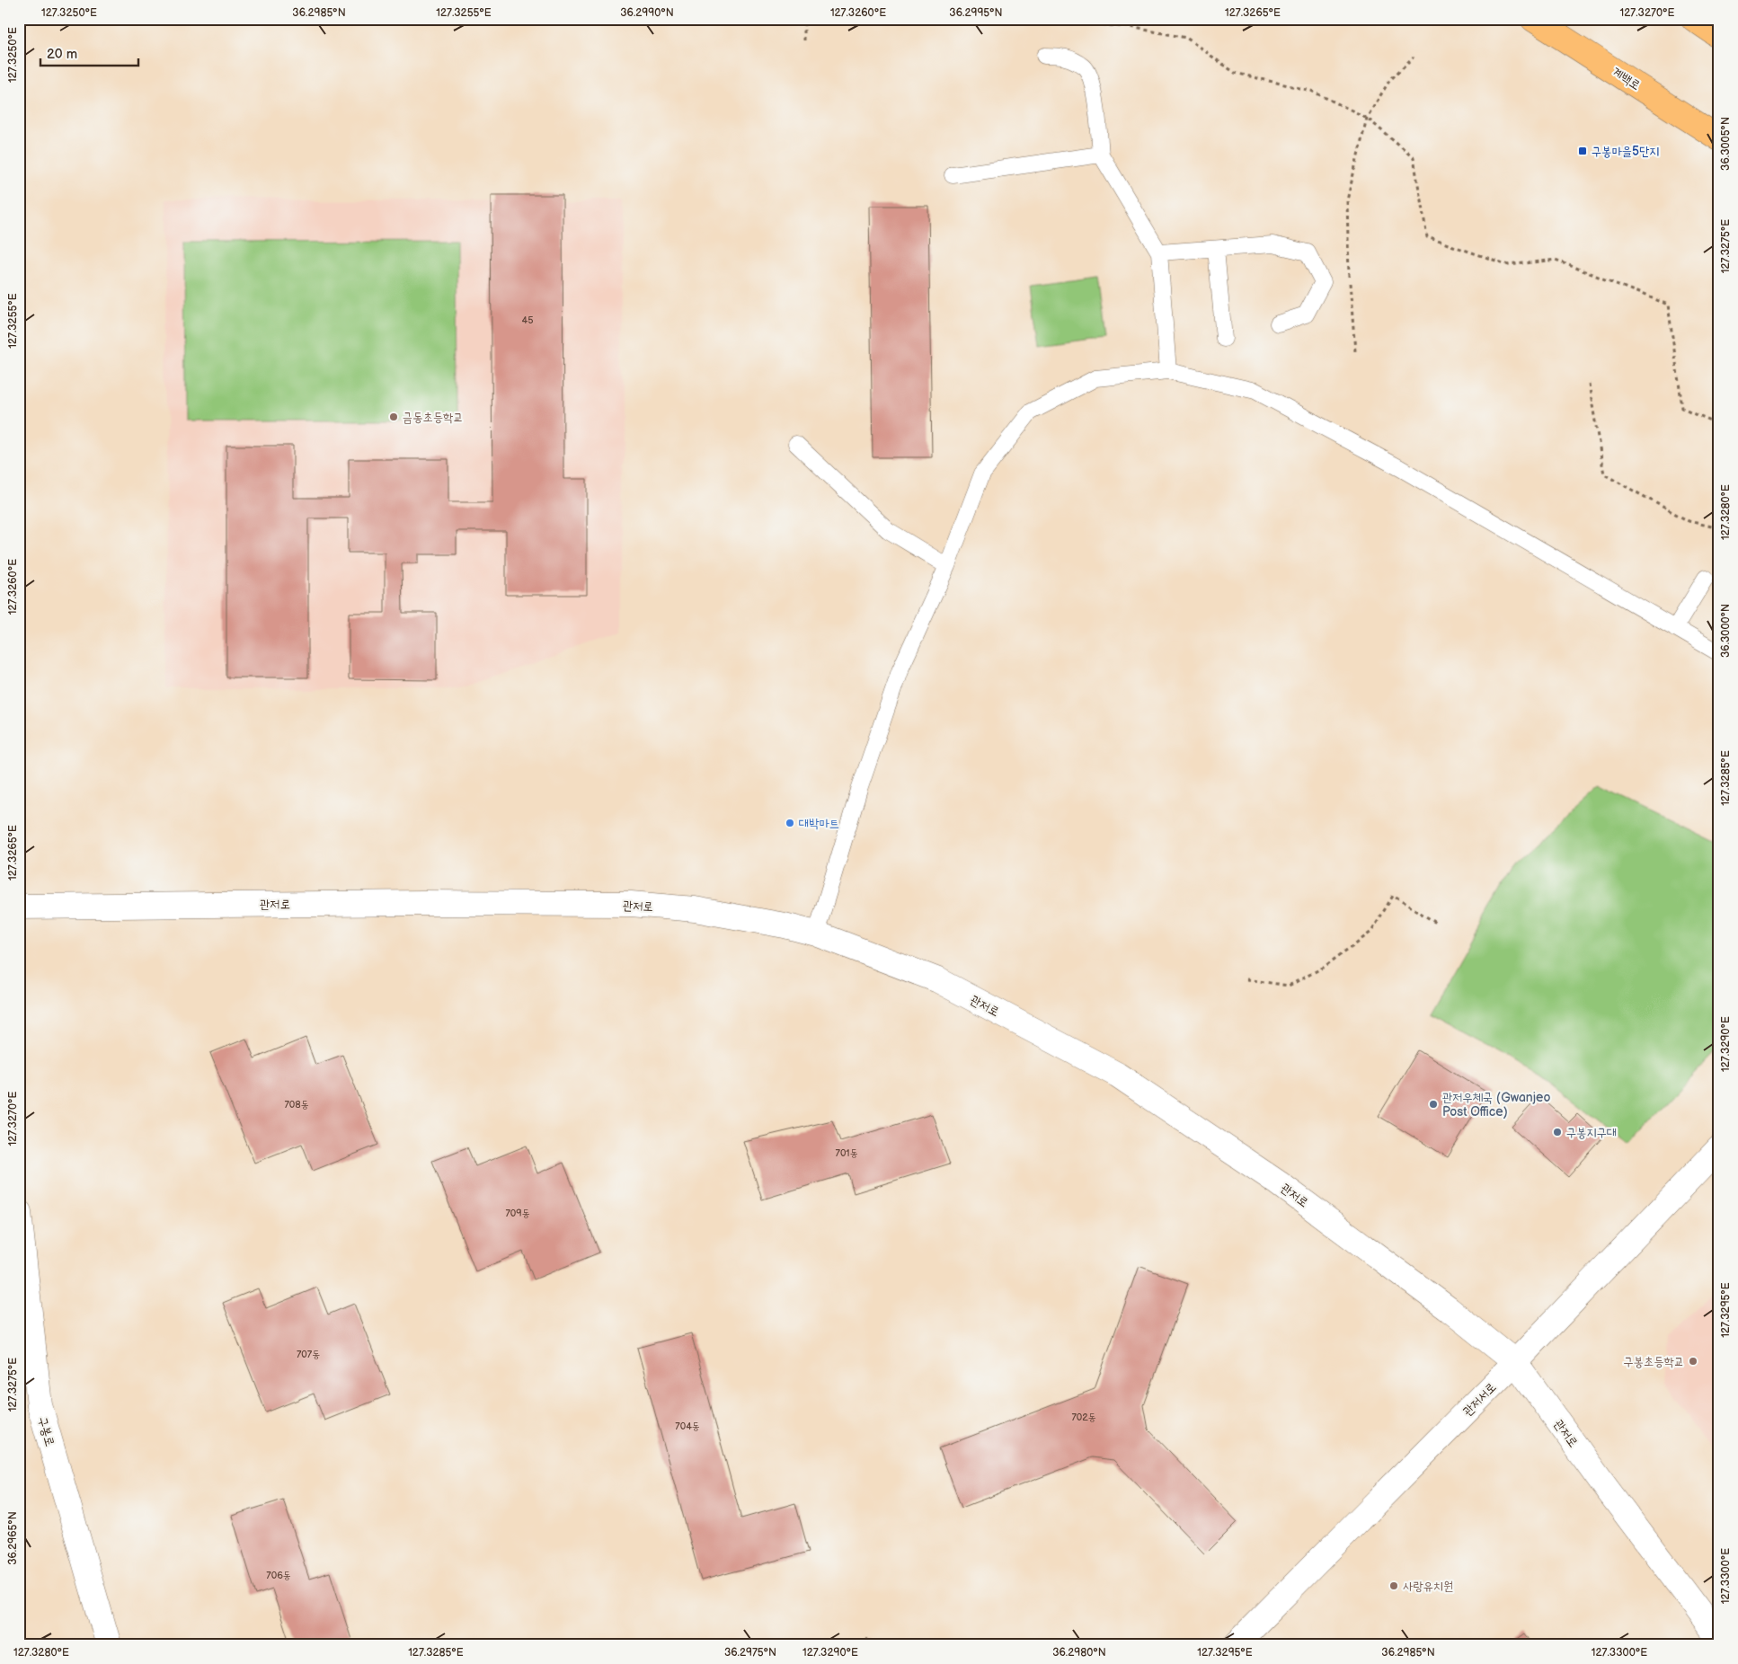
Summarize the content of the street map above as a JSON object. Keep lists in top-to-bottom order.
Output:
{
  "streets": {
    "main road": ["계백로"],
    "street": ["관저로", "관저서로", "구봉로"]
  },
  "crossings": [
    ["관저로", "관저서로"]
  ],
  "places": {
    "transit": ["구봉마을5단지"],
    "other": [
      "금동초등학교",
      "대박마트",
      "관저우체국 (Gwanjeo Post Office)",
      "구봉지구대",
      "구봉초등학교",
      "사랑유치원"
    ]
  },
  "house_numbers": [
    "45",
    "708동",
    "701동",
    "709동",
    "707동",
    "702동",
    "704동",
    "706동"
  ],
  "scale_bar": "20 m",
  "coordinates": [
    "127.3250°E",
    "36.2985°N",
    "127.3255°E",
    "36.2990°N",
    "127.3260°E",
    "36.2995°N",
    "127.3265°E",
    "127.3270°E",
    "36.3005°N",
    "127.3275°E",
    "127.3280°E",
    "36.3000°N",
    "127.3285°E",
    "127.3290°E",
    "127.3295°E",
    "36.2965°N",
    "127.3300°E",
    "36.2975°N",
    "36.2980°N"
  ]
}
